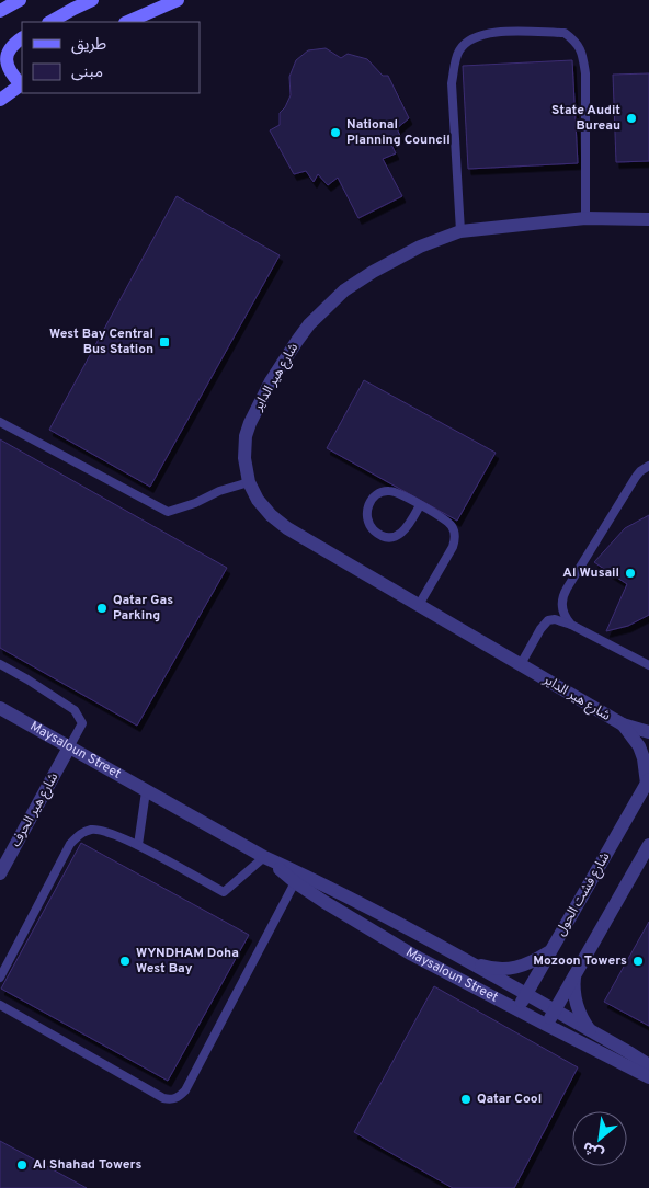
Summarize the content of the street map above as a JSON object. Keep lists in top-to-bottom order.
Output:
{
  "streets": {
    "street": [
      "شارع هير الداير",
      "Maysaloun Street",
      "شارع هير الحرف",
      "شارع فشت الحول"
    ]
  },
  "crossings": [
    ["شارع هير الداير", "شارع فشت الحول"],
    ["Maysaloun Street", "شارع هير الحرف"],
    ["Maysaloun Street", "شارع فشت الحول"]
  ],
  "places": {
    "other": [
      "State Audit Bureau",
      "National Planning Council",
      "Al Wusail",
      "Qatar Gas Parking",
      "WYNDHAM Doha West Bay",
      "Mozoon Towers",
      "Qatar Cool",
      "Al Shahad Towers"
    ],
    "transit": ["West Bay Central Bus Station"]
  },
  "legend": ["طريق", "مبنى"],
  "north": "bottom left"
}
